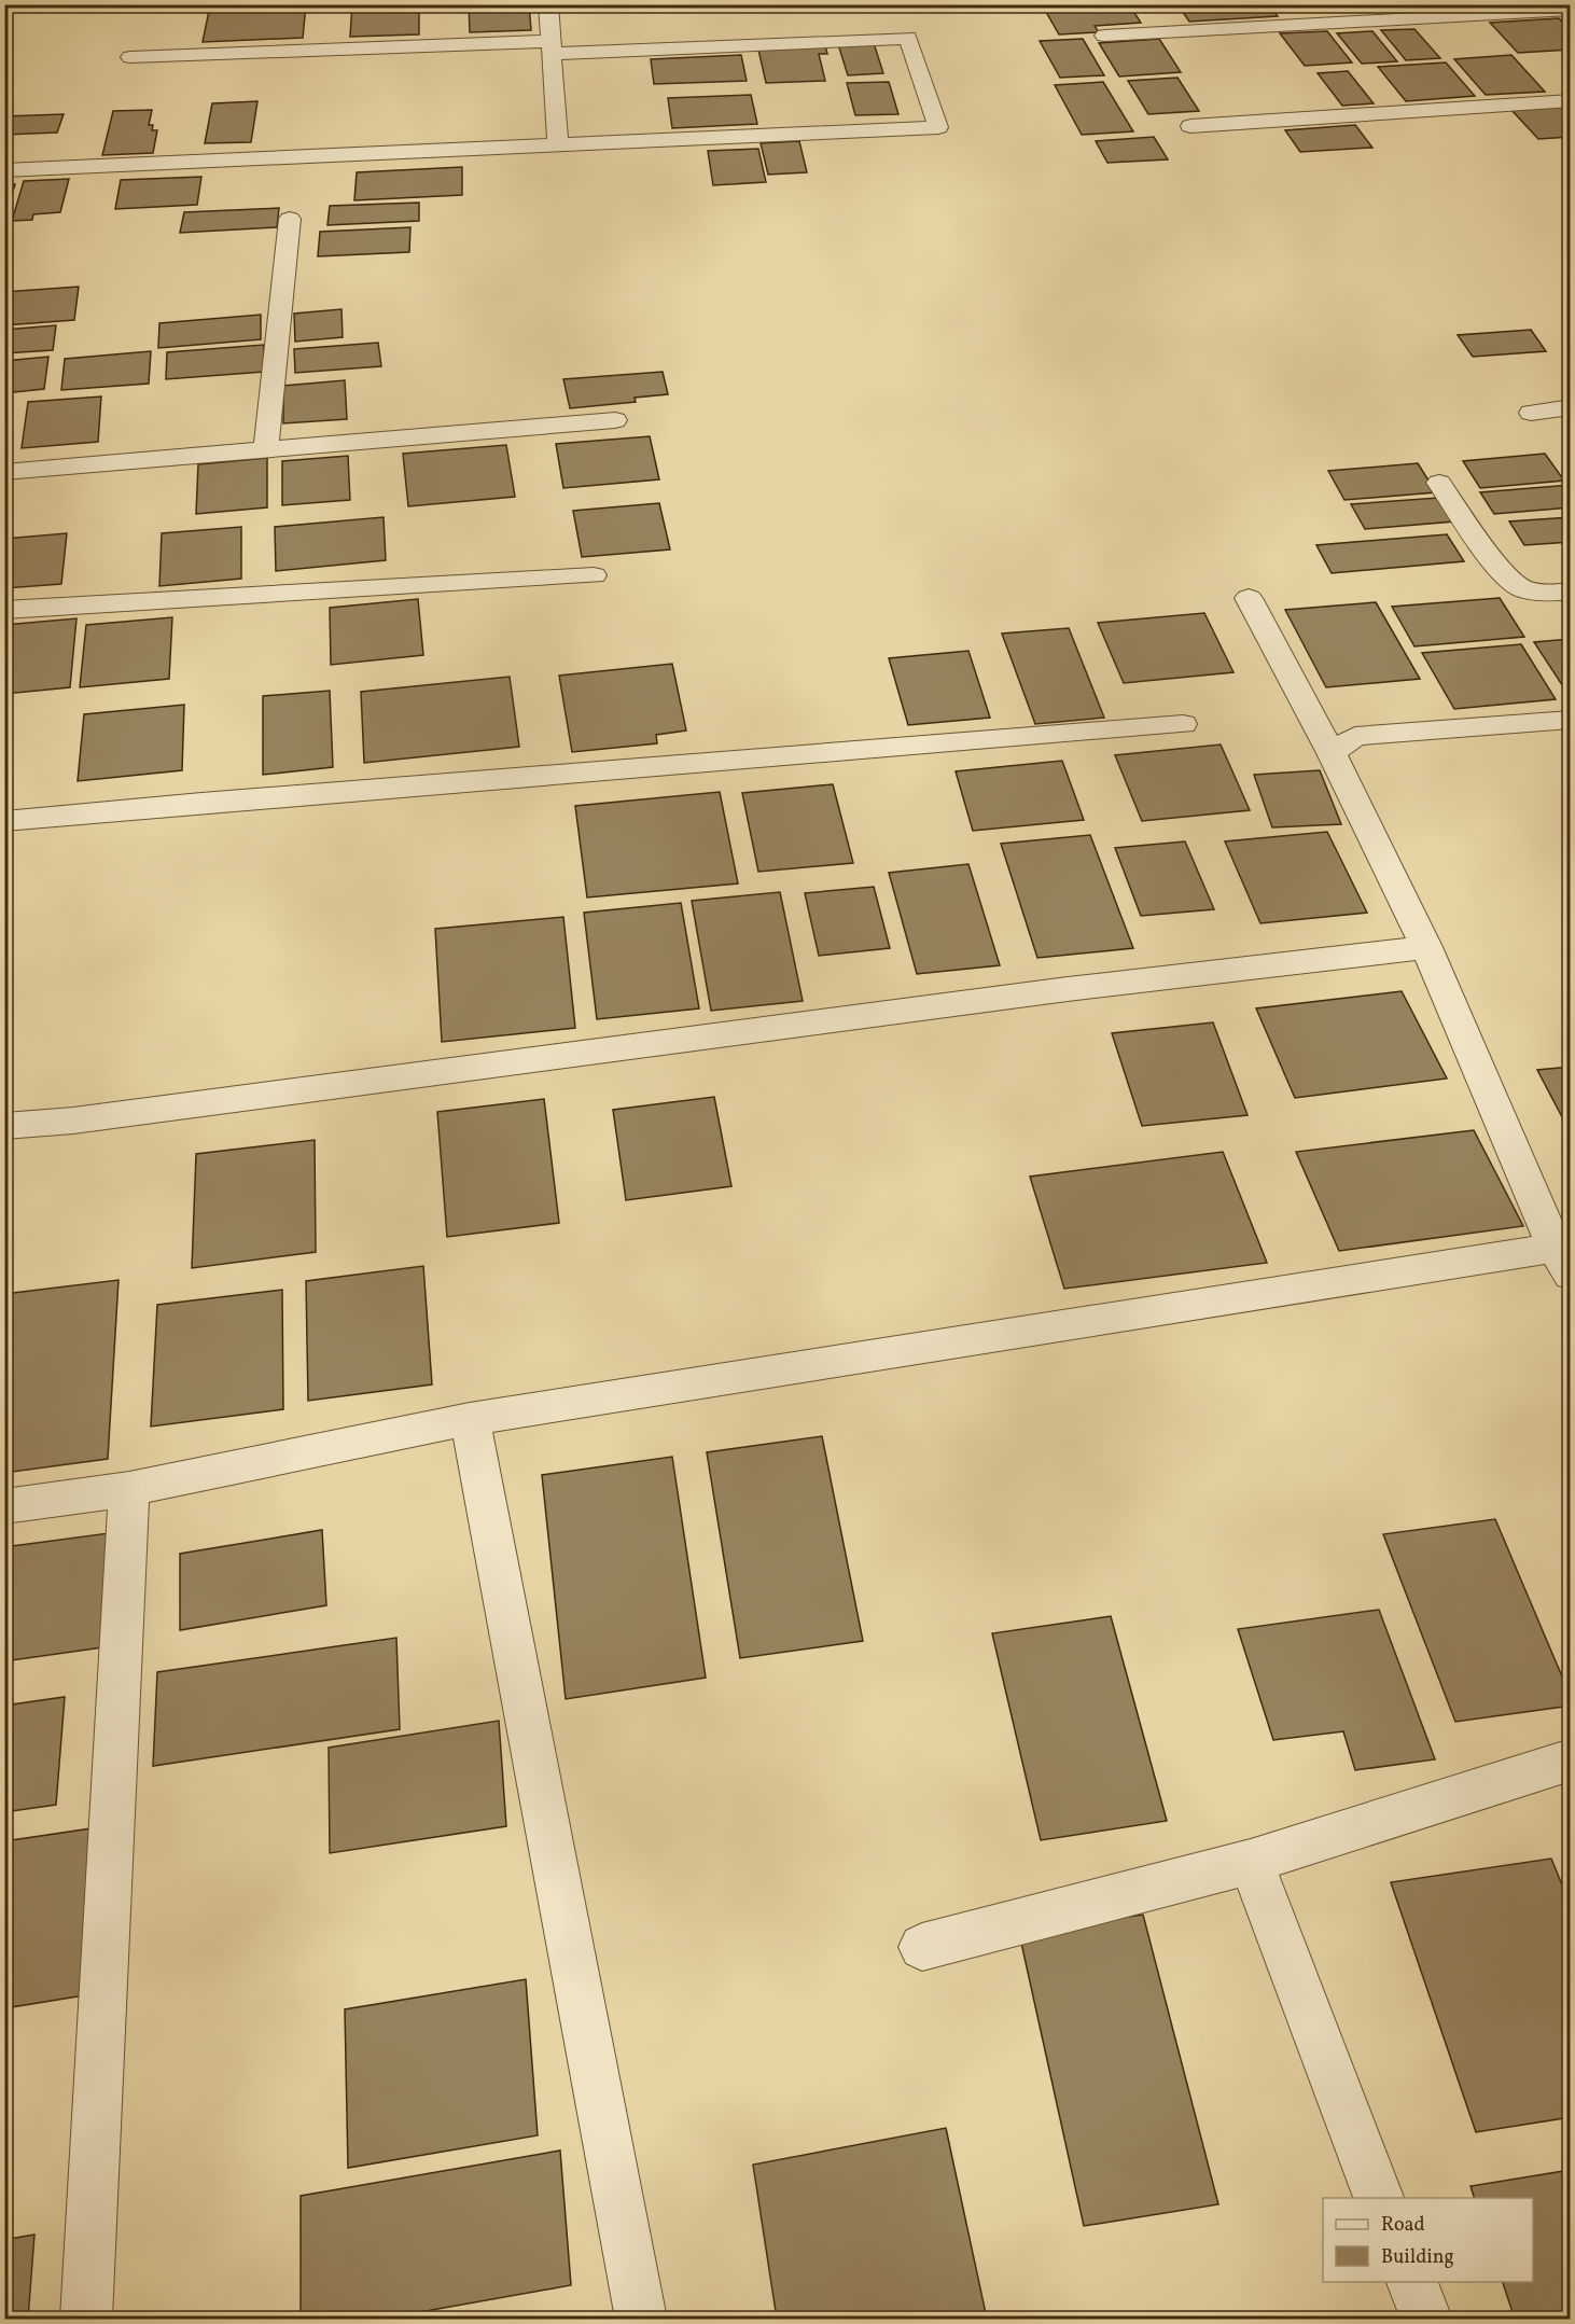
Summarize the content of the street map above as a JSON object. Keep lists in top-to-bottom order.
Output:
{
  "legend": ["Road", "Building"]
}
